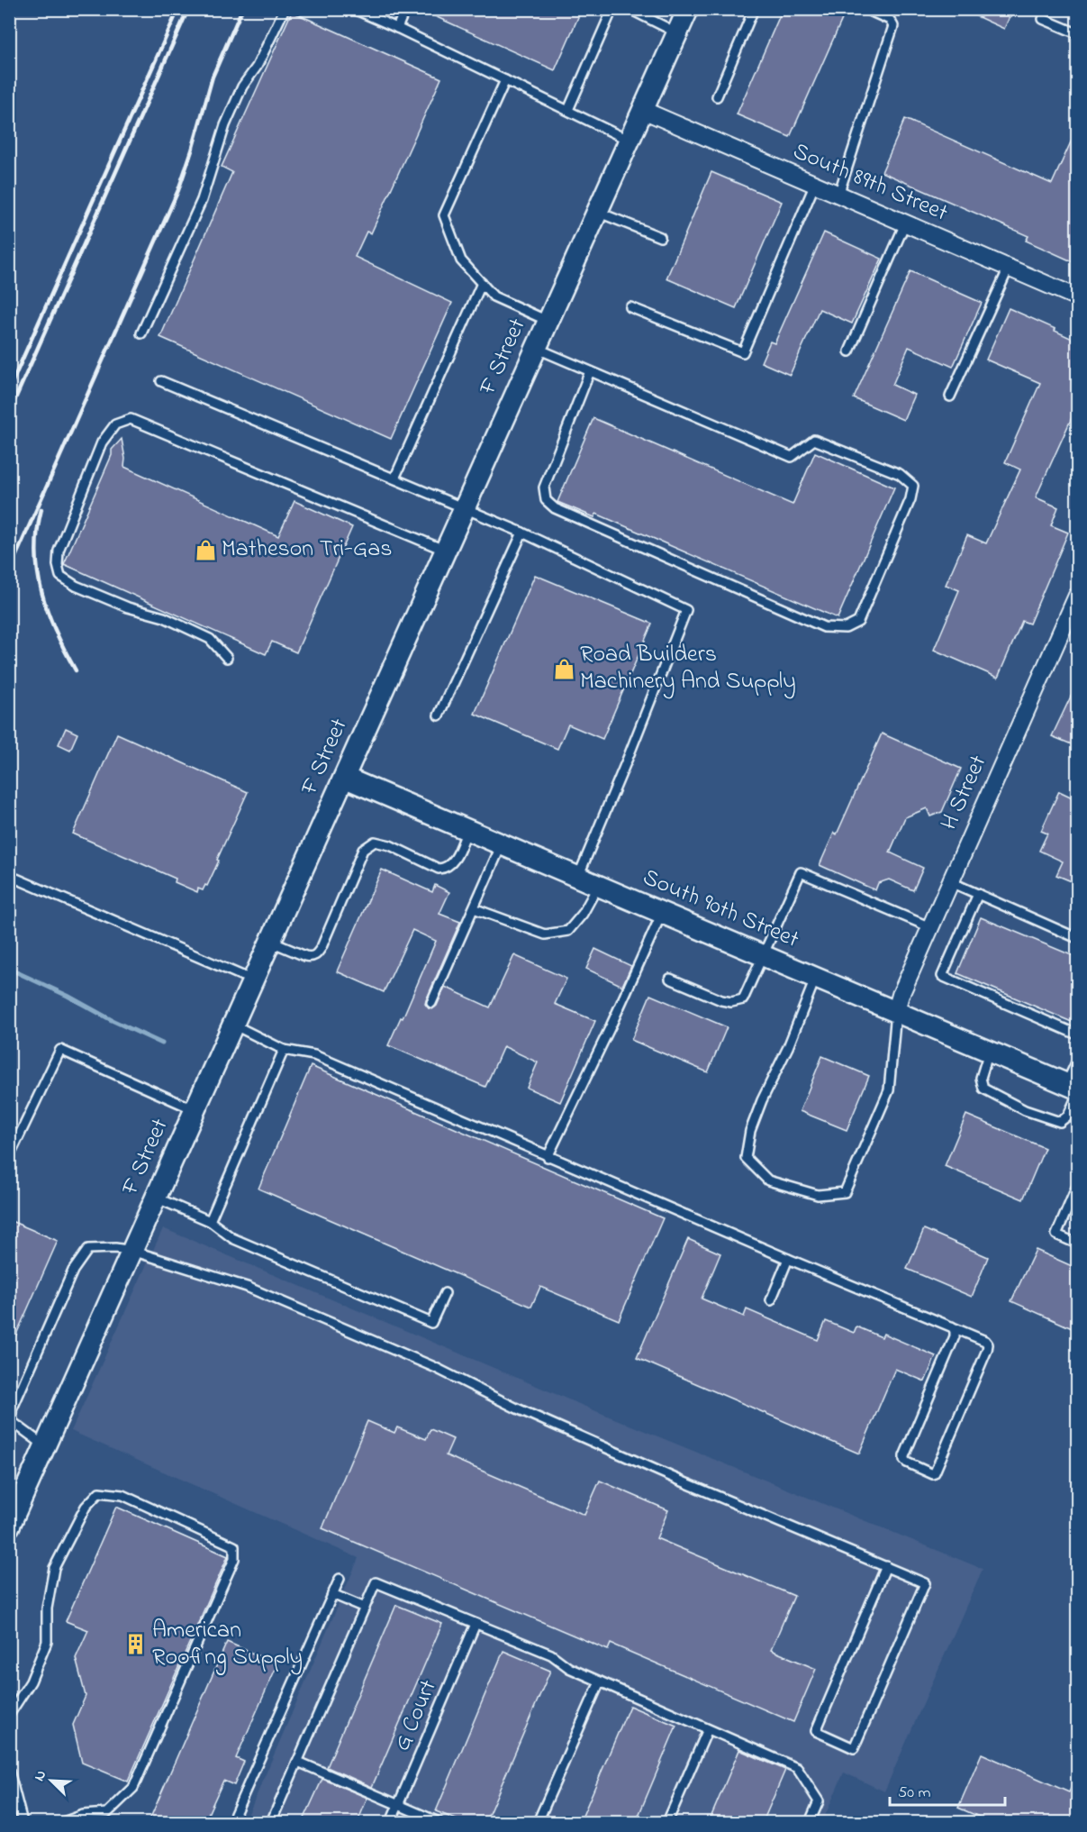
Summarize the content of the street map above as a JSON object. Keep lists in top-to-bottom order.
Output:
{
  "streets": {
    "street": [
      "South 89th Street",
      "F Street",
      "H Street",
      "South 90th Street"
    ],
    "lane": ["G Court"]
  },
  "crossings": [
    ["South 89th Street", "F Street"],
    ["F Street", "South 90th Street"],
    ["H Street", "South 90th Street"]
  ],
  "places": {
    "shop": ["Matheson Tri-Gas", "Road Builders Machinery And Supply"],
    "building": ["American Roofing Supply"]
  },
  "scale_bar": "50 m",
  "north": "top left"
}
